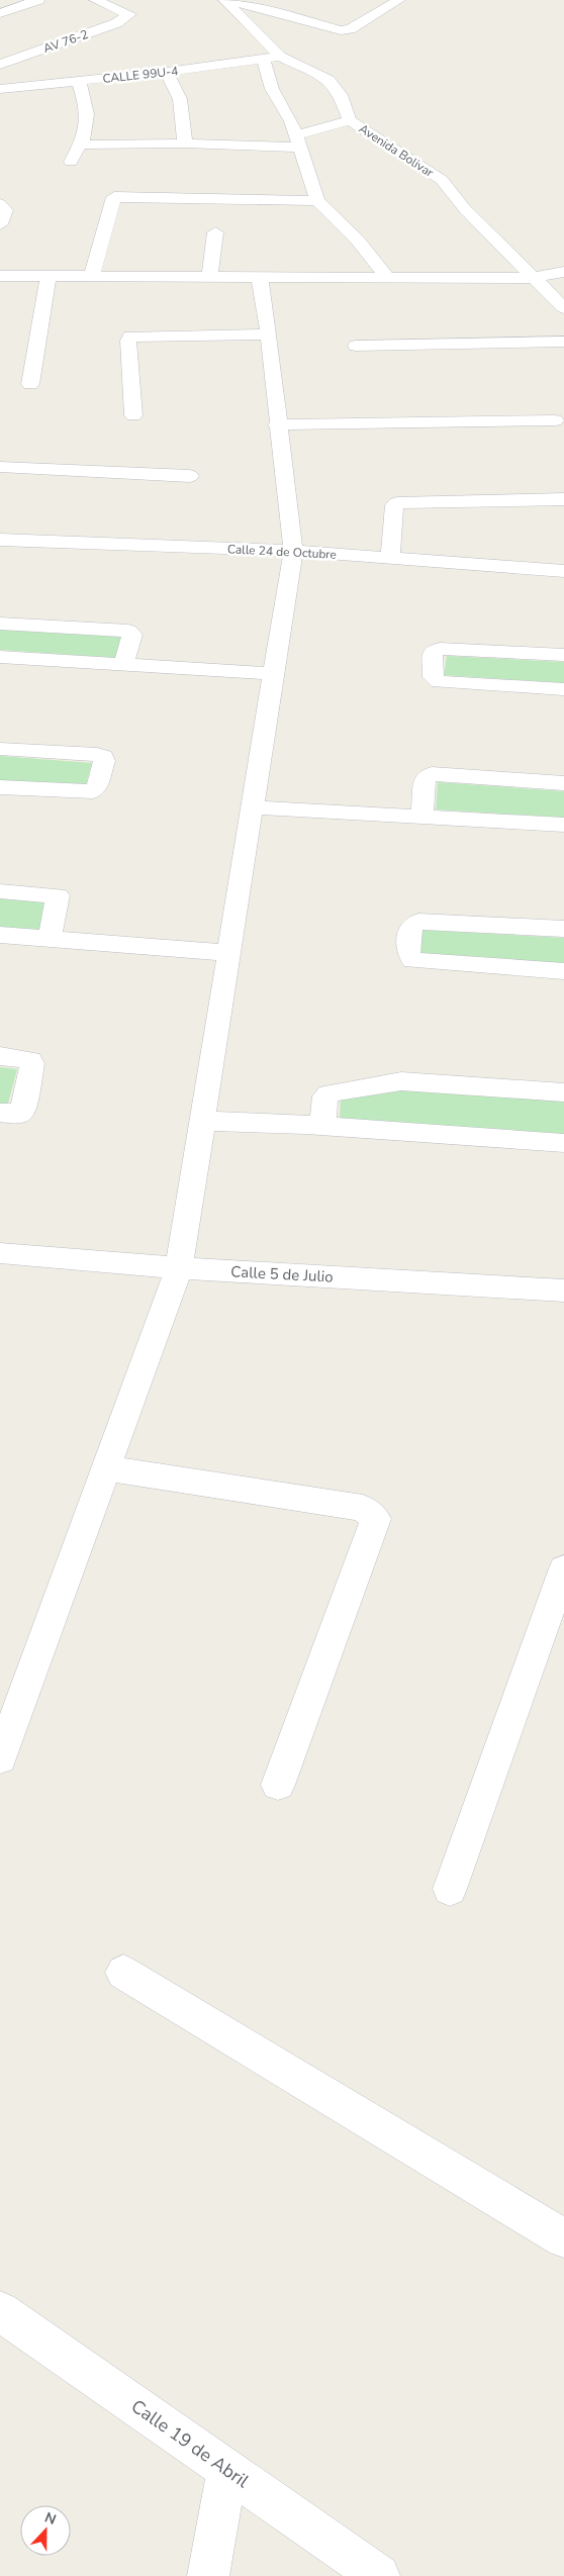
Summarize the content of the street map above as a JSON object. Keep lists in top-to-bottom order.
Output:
{
  "streets": {
    "street": [
      "AV 76-2",
      "CALLE 99U-4",
      "Avenida Bolivar",
      "Calle 24 de Octubre",
      "Calle 5 de Julio",
      "Calle 19 de Abril"
    ]
  },
  "crossings": [
    ["CALLE 99U-4", "Avenida Bolivar"]
  ],
  "north": "top"
}
